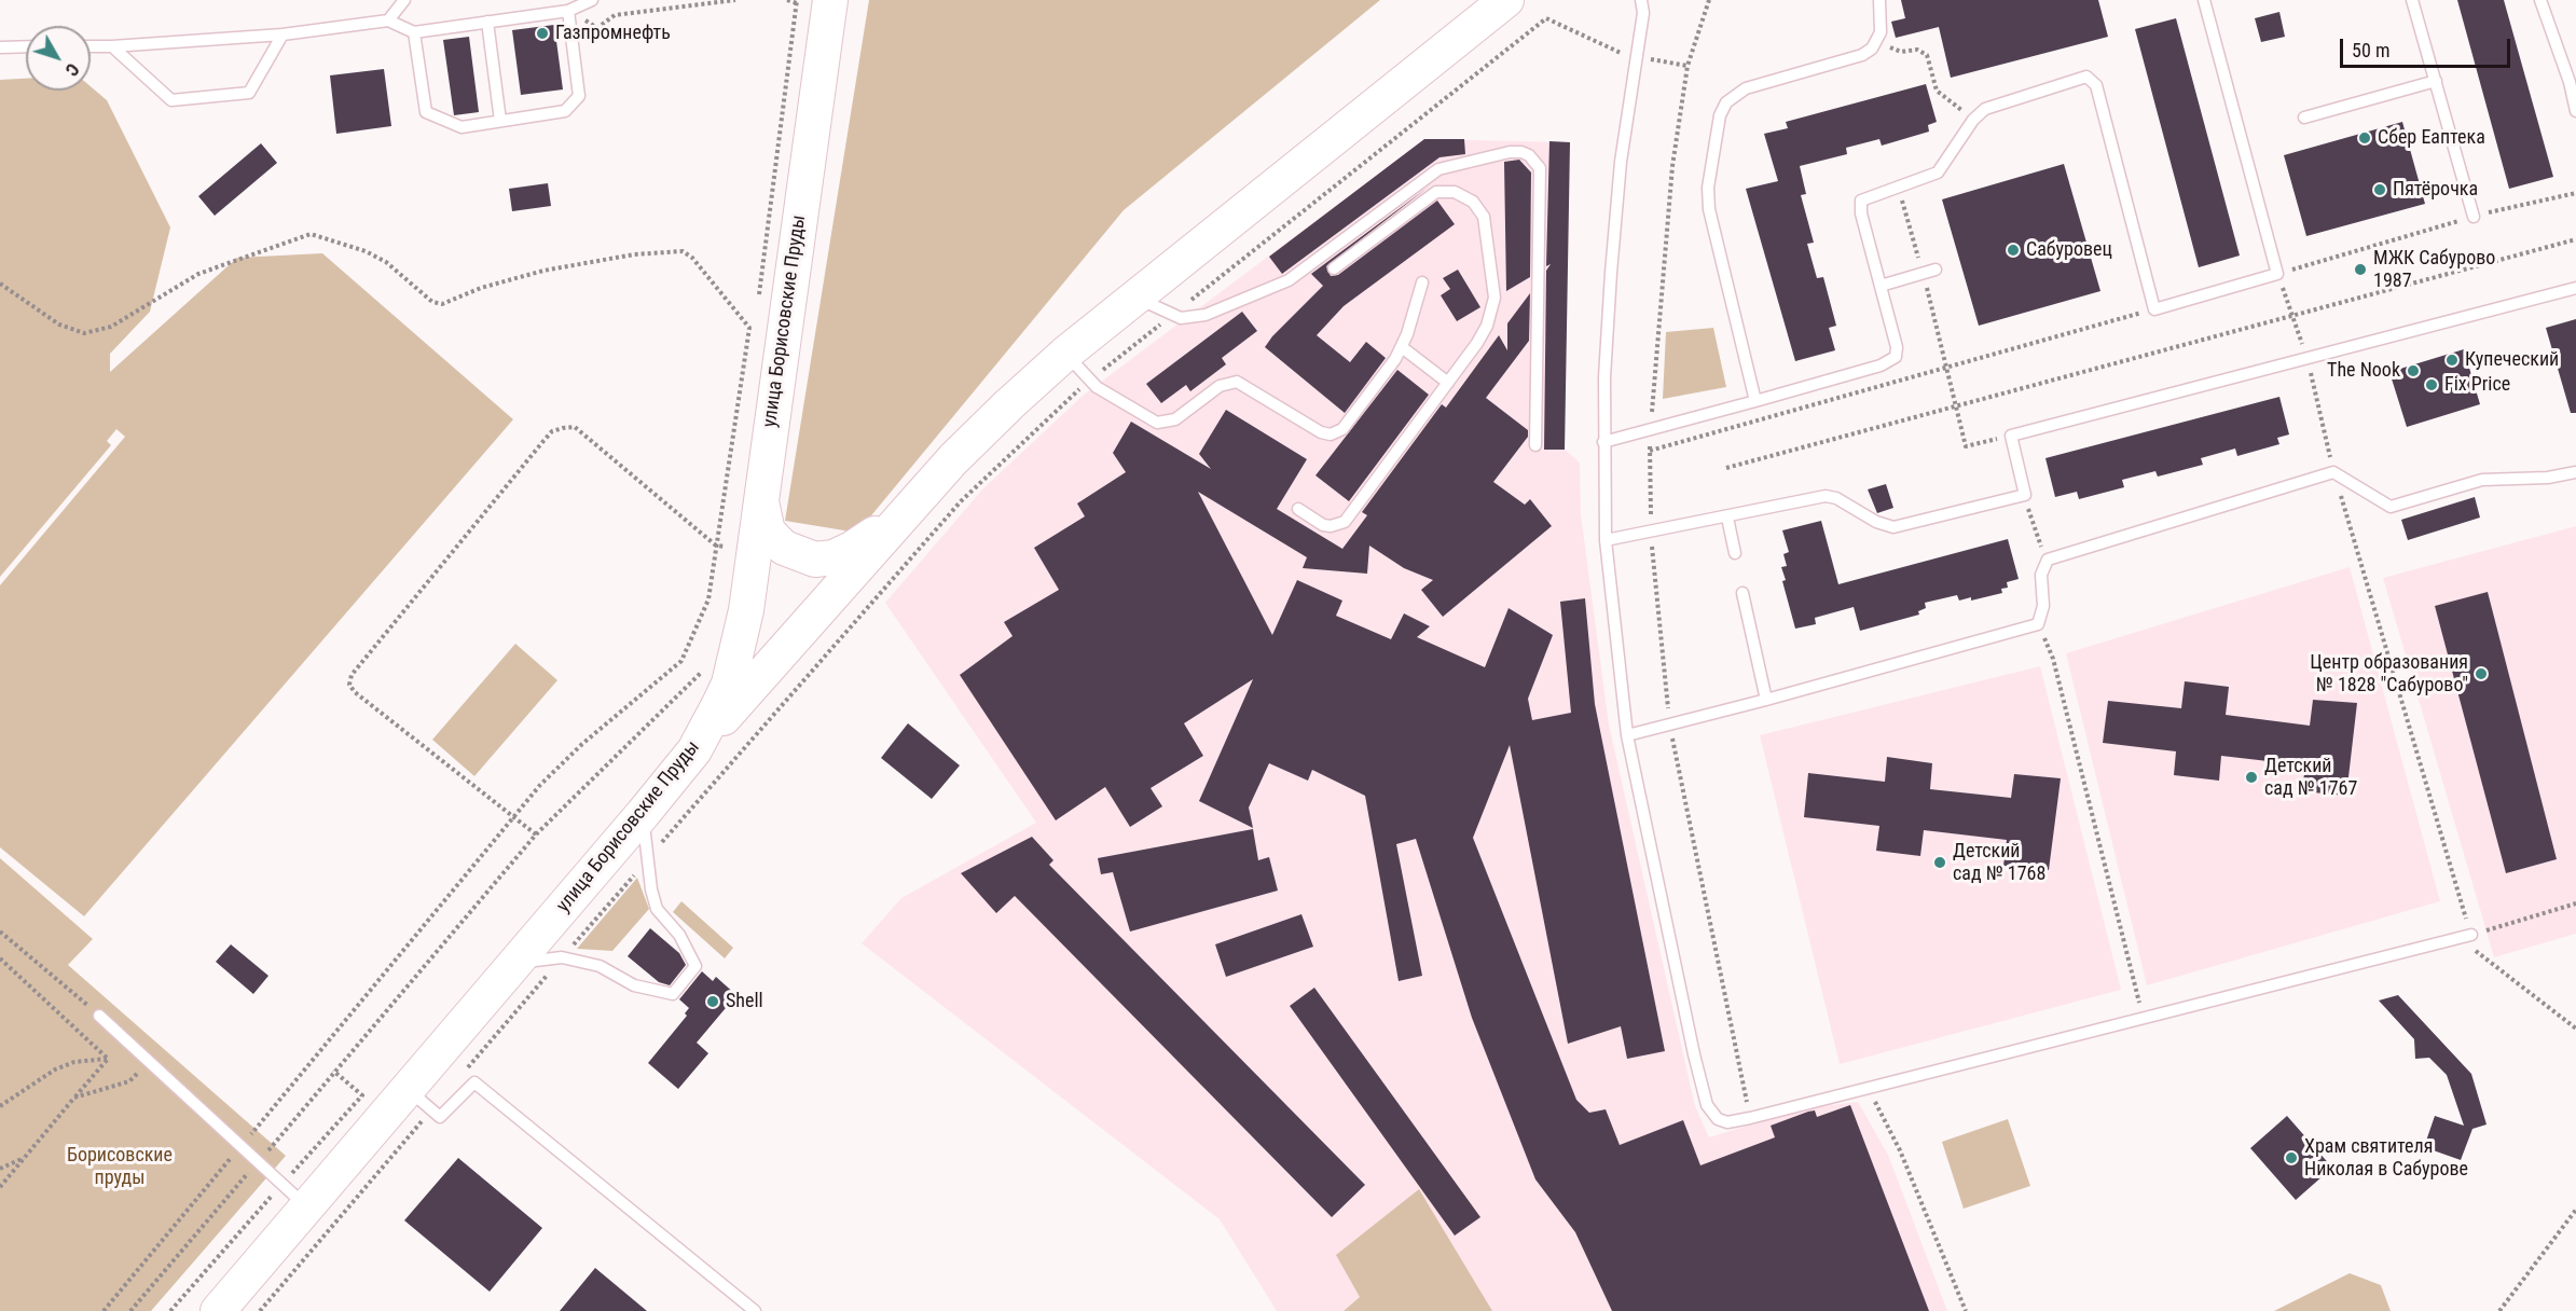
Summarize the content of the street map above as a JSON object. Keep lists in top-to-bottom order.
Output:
{
  "streets": {
    "main road": ["улица Борисовские Пруды"]
  },
  "parks": ["Борисовские пруды"],
  "places": [
    "Газпромнефть",
    "Сбер Еаптека",
    "Пятёрочка",
    "Сабуровец",
    "МЖК Сабурово 1987",
    "Купеческий",
    "The Nook",
    "Fix Price",
    "Центр образования № 1828 \"Сабурово\"",
    "Детский сад № 1767",
    "Детский сад № 1768",
    "Shell",
    "Храм святителя Николая в Сабурове"
  ],
  "scale_bar": "50 m",
  "north": "bottom right"
}
